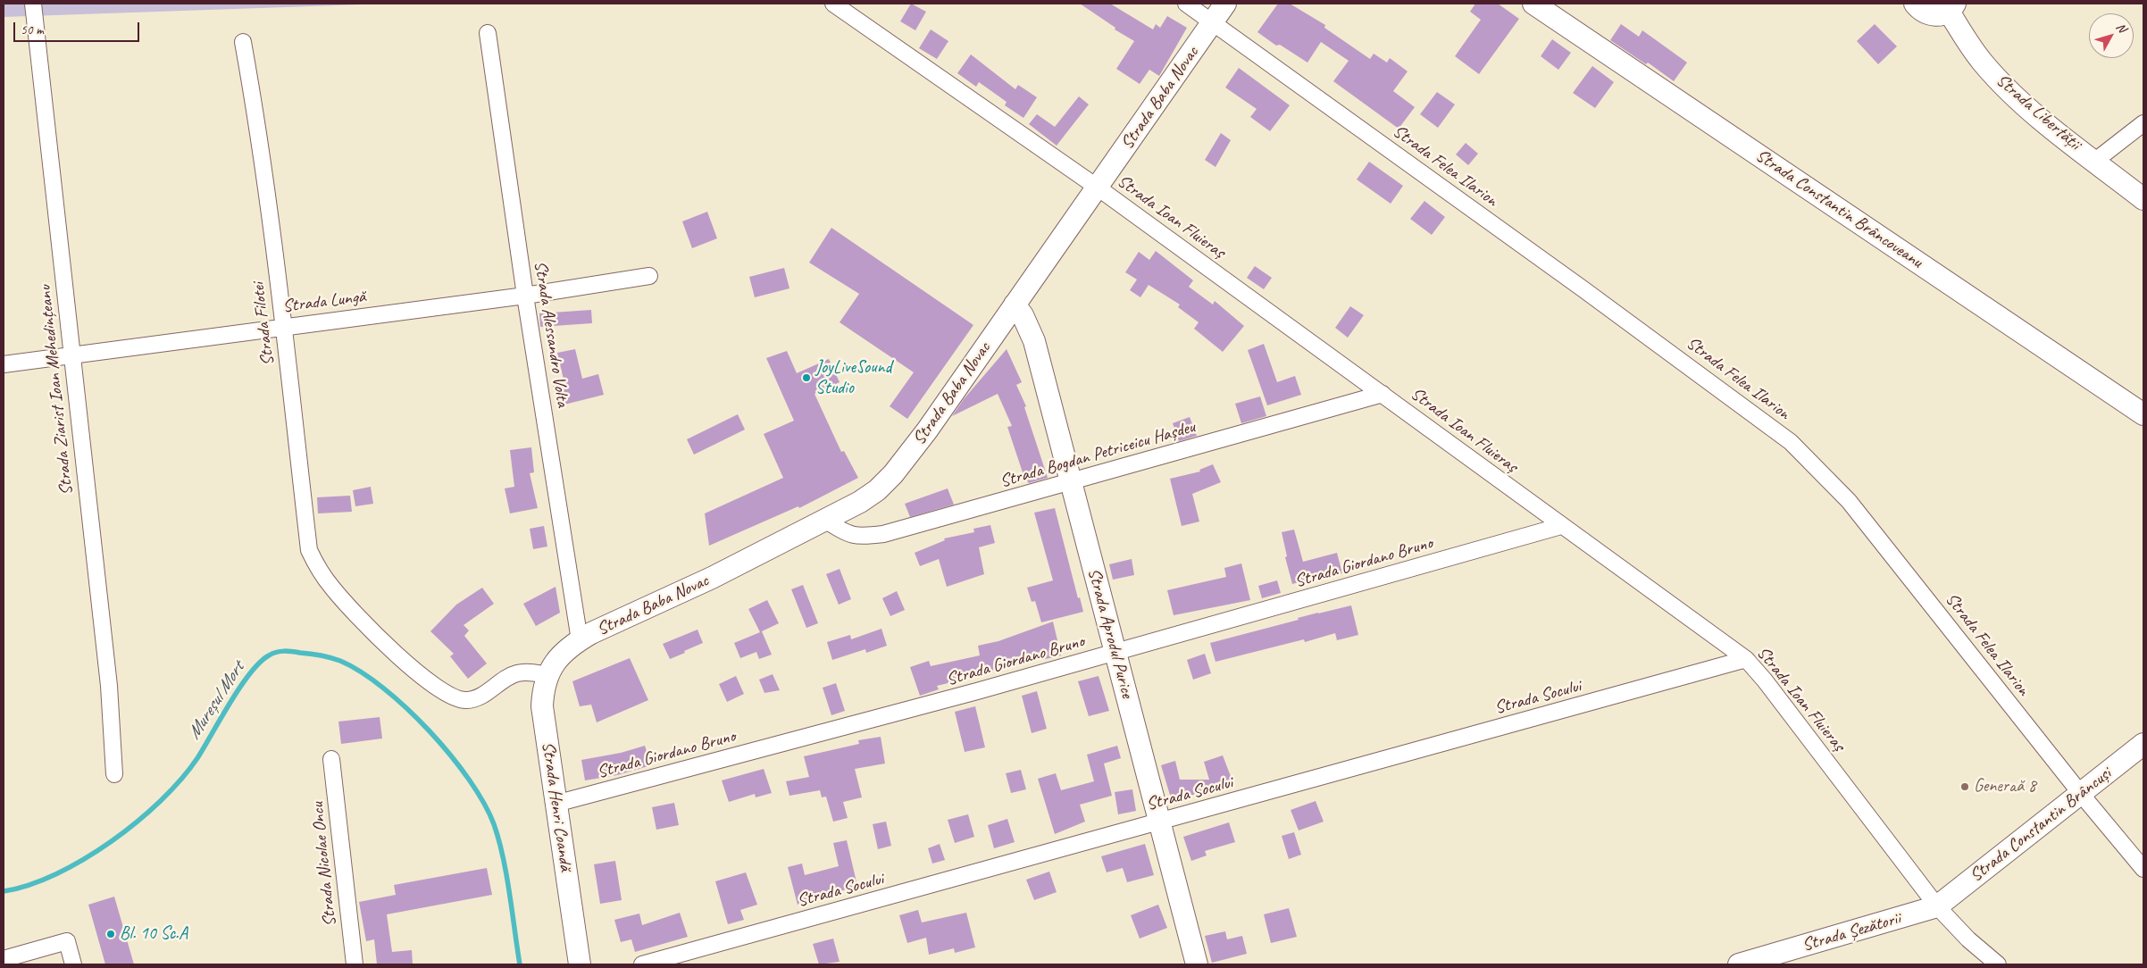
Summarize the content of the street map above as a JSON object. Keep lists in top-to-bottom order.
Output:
{
  "streets": {
    "street": [
      "Strada Baba Novac",
      "Strada Libertății",
      "Strada Felea Ilarion",
      "Strada Constantin Brâncoveanu",
      "Strada Ioan Fluieraș",
      "Strada Lungă",
      "Strada Filotei",
      "Strada Alessandro Volta",
      "Strada Ziarist Ioan Mehedințeanu",
      "Strada Bogdan Petriceicu Hașdeu",
      "Strada Giordano Bruno",
      "Strada Aprodul Purice",
      "Strada Socului",
      "Strada Henri Coandă",
      "Strada Constantin Brâncuși",
      "Strada Nicolae Oncu",
      "Strada Șezătorii"
    ]
  },
  "crossings": [
    ["Strada Baba Novac", "Strada Felea Ilarion"],
    ["Strada Baba Novac", "Strada Ioan Fluieraș"],
    ["Strada Baba Novac", "Strada Alessandro Volta"],
    ["Strada Baba Novac", "Strada Bogdan Petriceicu Hașdeu"],
    ["Strada Baba Novac", "Strada Aprodul Purice"],
    ["Strada Baba Novac", "Strada Henri Coandă"],
    ["Strada Felea Ilarion", "Strada Constantin Brâncuși"],
    ["Strada Ioan Fluieraș", "Strada Bogdan Petriceicu Hașdeu"],
    ["Strada Ioan Fluieraș", "Strada Giordano Bruno"],
    ["Strada Ioan Fluieraș", "Strada Socului"],
    ["Strada Ioan Fluieraș", "Strada Constantin Brâncuși"],
    ["Strada Ioan Fluieraș", "Strada Șezătorii"],
    ["Strada Lungă", "Strada Filotei"],
    ["Strada Lungă", "Strada Alessandro Volta"],
    ["Strada Lungă", "Strada Ziarist Ioan Mehedințeanu"],
    ["Strada Filotei", "Strada Henri Coandă"],
    ["Strada Alessandro Volta", "Strada Henri Coandă"],
    ["Strada Bogdan Petriceicu Hașdeu", "Strada Aprodul Purice"],
    ["Strada Giordano Bruno", "Strada Aprodul Purice"],
    ["Strada Giordano Bruno", "Strada Henri Coandă"],
    ["Strada Aprodul Purice", "Strada Socului"],
    ["Strada Constantin Brâncuși", "Strada Șezătorii"]
  ],
  "water": ["Mureșul Mort"],
  "places": ["JoyLiveSound Studio", "Generaă 8", "Bl. 10 Sc.A"],
  "scale_bar": "50 m",
  "north": "top right"
}
